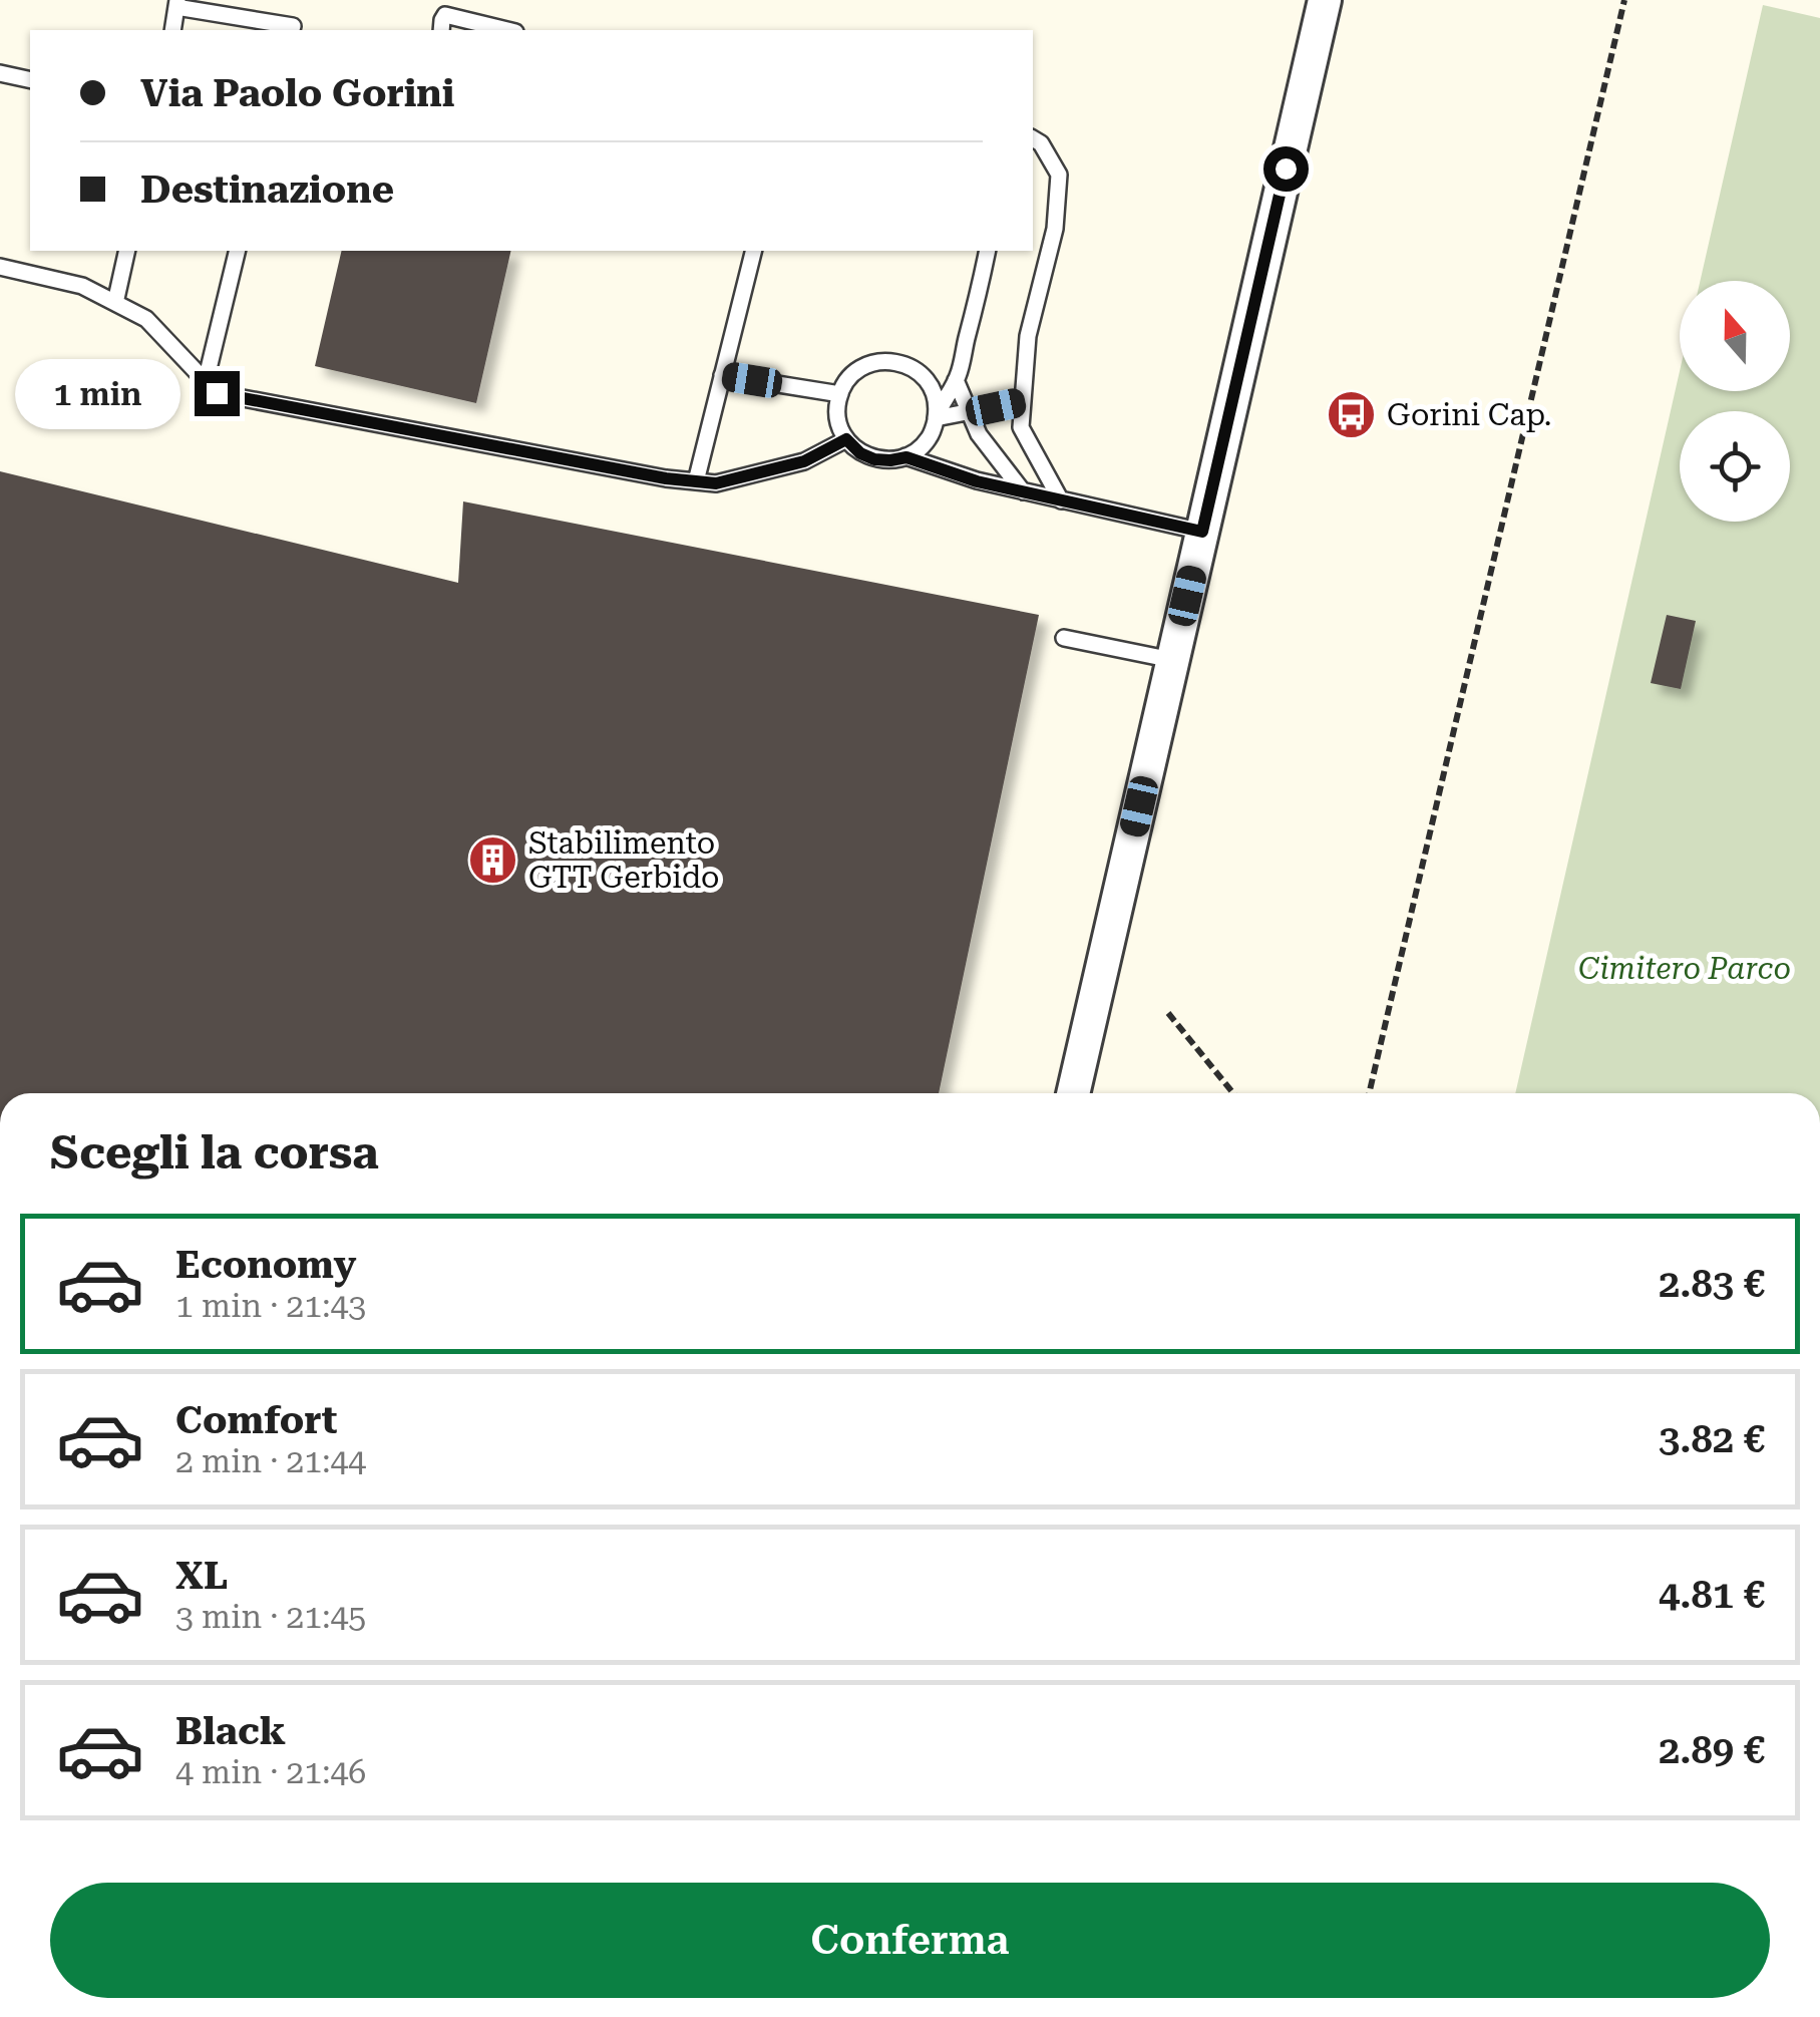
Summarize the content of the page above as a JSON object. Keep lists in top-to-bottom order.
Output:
{
  "parks": ["Cimitero Parco"],
  "places": {
    "bus stop": ["Gorini Cap."],
    "building": ["Stabilimento GTT Gerbido"]
  },
  "north": "top",
  "page": {
    "banner": ["Via Paolo Gorini", "Destinazione"],
    "bubble": "1 min",
    "heading": "Scegli la corsa",
    "list": [
      {
        "name": "Economy",
        "note": "1 min · 21:43",
        "value": "2.83 €"
      },
      {
        "name": "Comfort",
        "note": "2 min · 21:44",
        "value": "3.82 €"
      },
      {
        "name": "XL",
        "note": "3 min · 21:45",
        "value": "4.81 €"
      },
      {
        "name": "Black",
        "note": "4 min · 21:46",
        "value": "2.89 €"
      }
    ],
    "buttons": "Conferma"
  }
}
